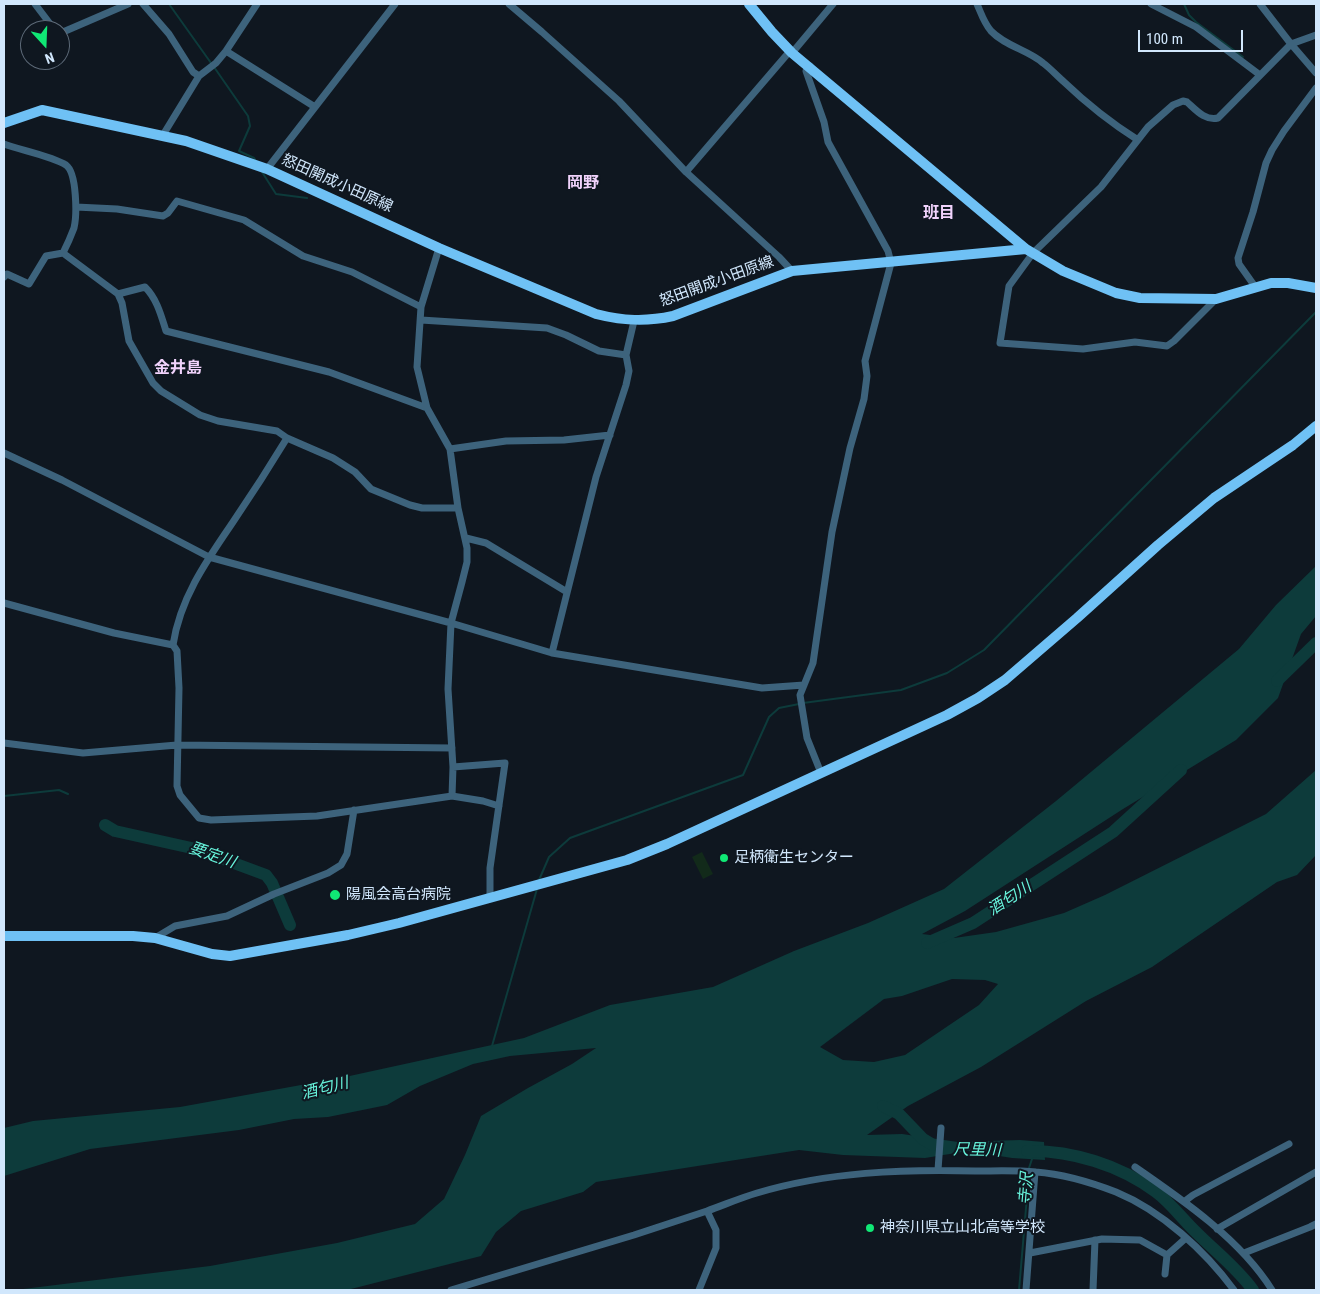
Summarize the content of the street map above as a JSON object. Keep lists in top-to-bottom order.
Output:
{
  "streets": {
    "street": ["怒田開成小田原線"]
  },
  "districts": ["岡野", "班目", "金井島"],
  "water": [
    "要定川",
    "酒匂川",
    "尺里川",
    "寺沢"
  ],
  "places": ["足柄衛生センター", "陽風会高台病院", "神奈川県立山北高等学校"],
  "scale_bar": "100 m",
  "north": "bottom"
}
